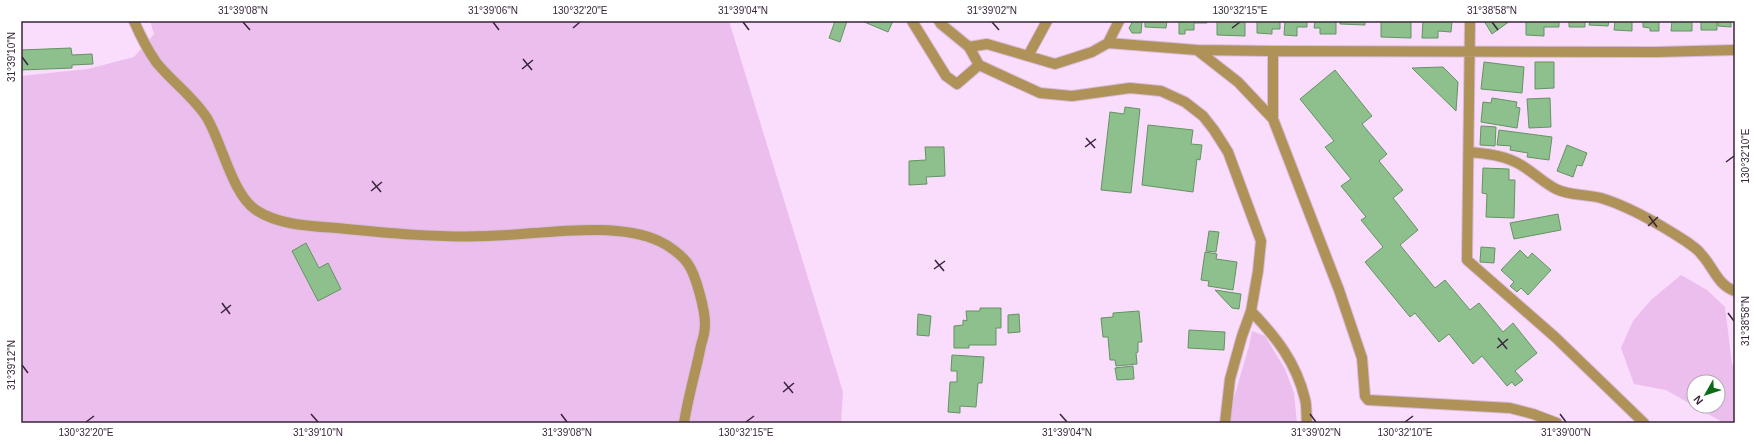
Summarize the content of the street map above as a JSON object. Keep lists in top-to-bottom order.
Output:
{
  "north": "bottom left",
  "coordinates": [
    "31°39'08\"N",
    "31°39'06\"N",
    "130°32'20\"E",
    "31°39'04\"N",
    "31°39'02\"N",
    "130°32'15\"E",
    "31°38'58\"N",
    "31°39'10\"N",
    "130°32'10\"E",
    "31°39'12\"N",
    "31°39'00\"N"
  ]
}
